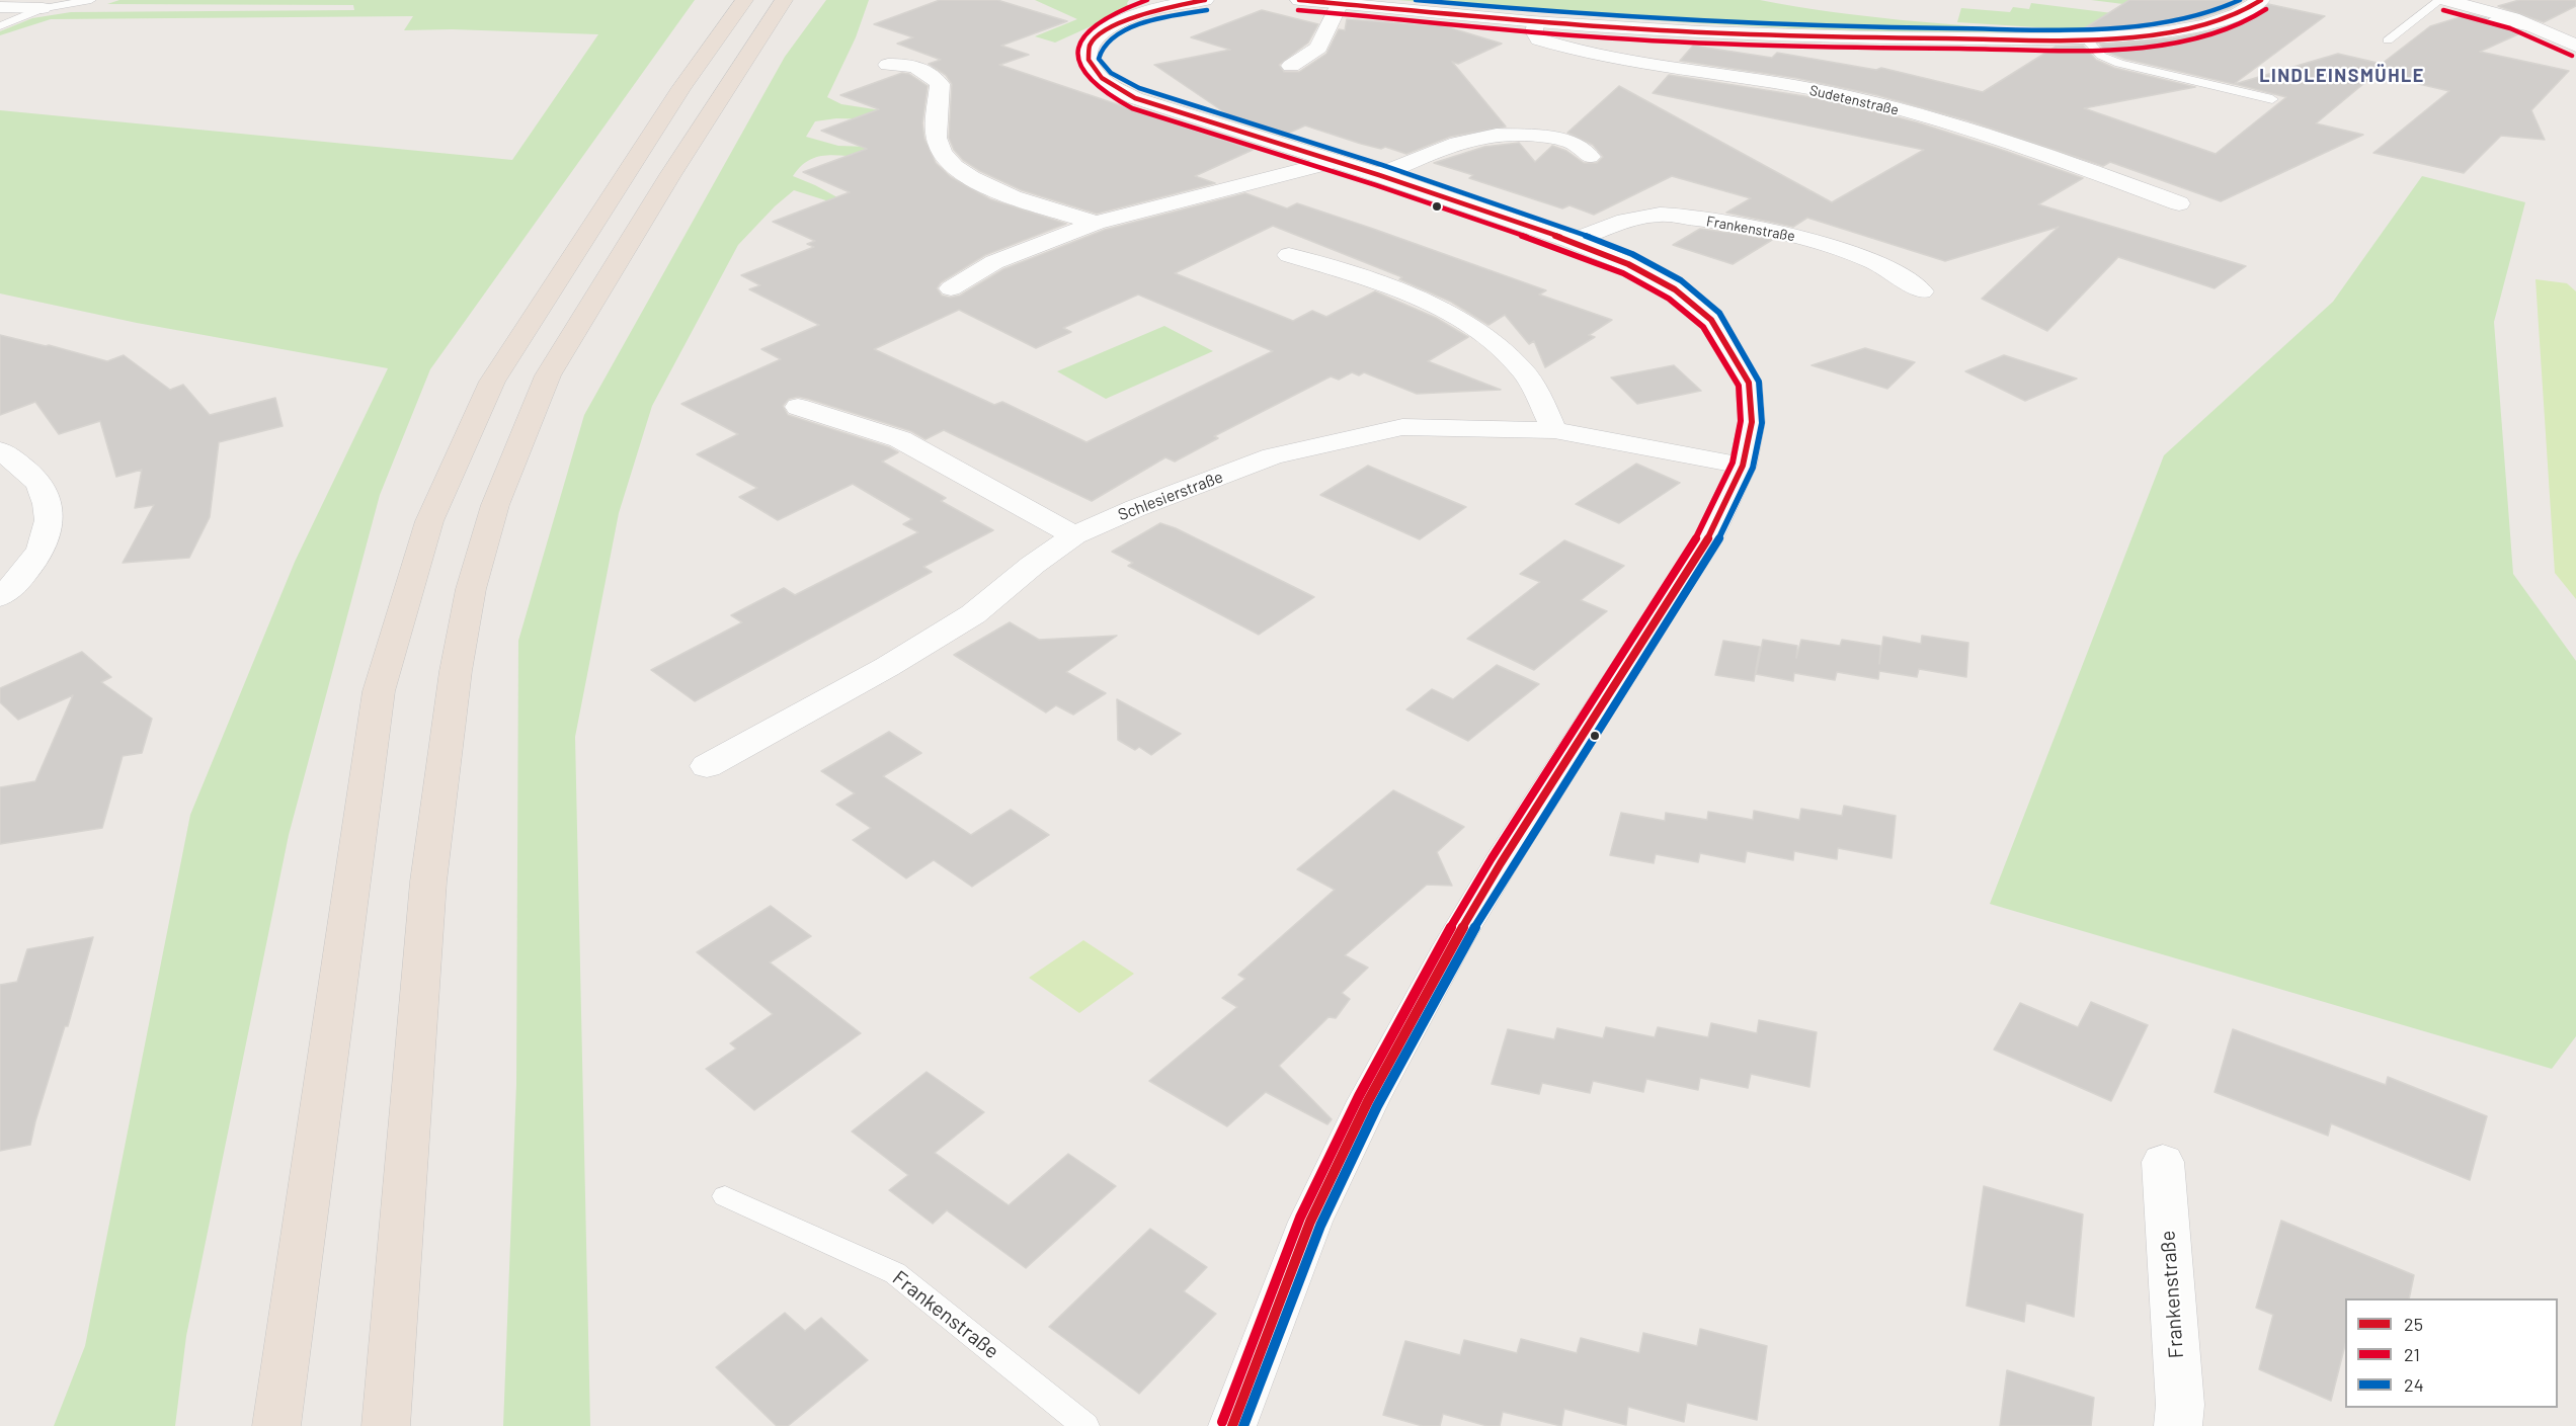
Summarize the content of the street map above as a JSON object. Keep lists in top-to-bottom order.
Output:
{
  "streets": {
    "street": ["Sudetenstraße", "Frankenstraße", "Schlesierstraße"]
  },
  "districts": ["LINDLEINSMÜHLE"],
  "lines": ["transit line 25", "transit line 21", "transit line 24"],
  "legend": ["25", "21", "24"]
}
